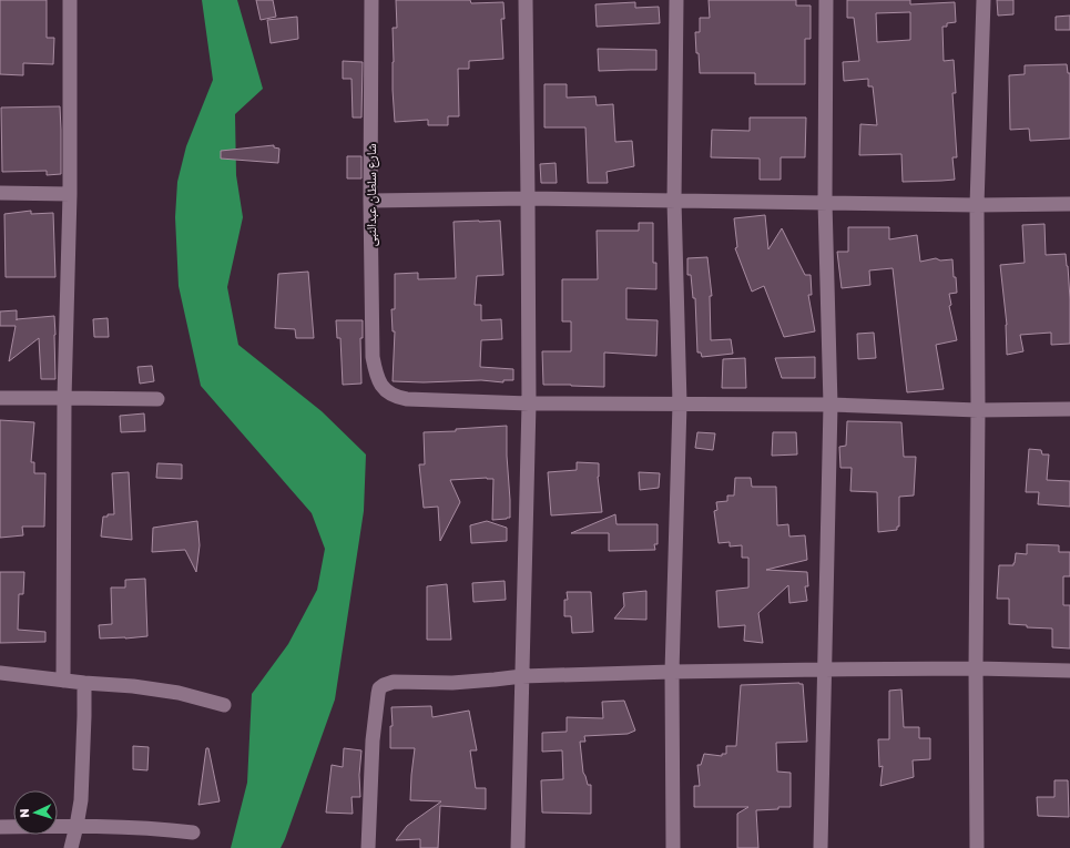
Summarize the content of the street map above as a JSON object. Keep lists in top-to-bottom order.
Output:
{
  "streets": {
    "street": ["شارع سلطان عبدالنبى"]
  },
  "north": "left"
}
